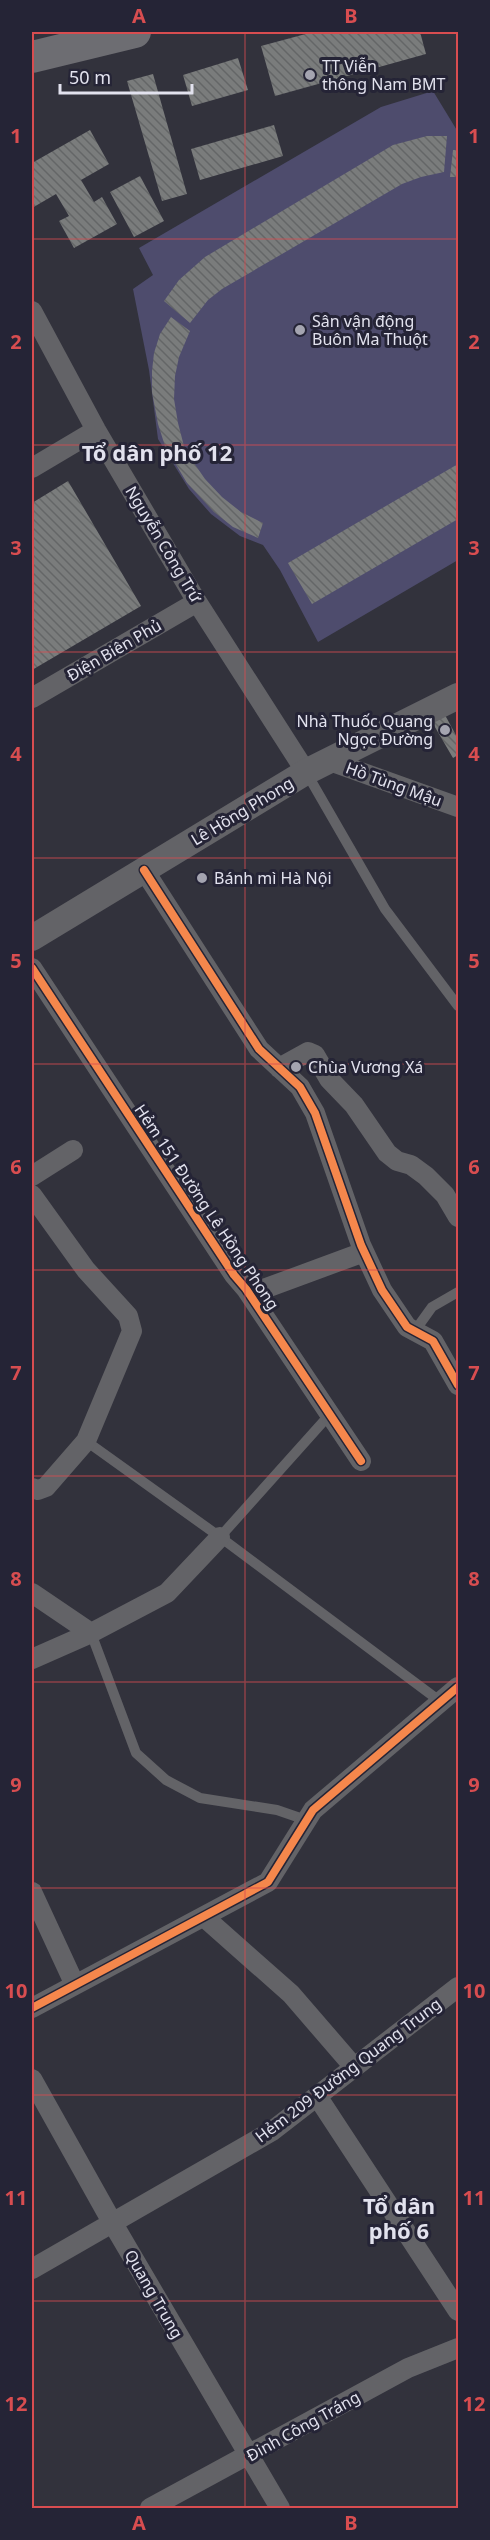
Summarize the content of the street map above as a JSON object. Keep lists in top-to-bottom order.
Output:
{
  "streets": {
    "street": [
      "Nguyễn Công Trứ",
      "Điện Biên Phủ",
      "Hồ Tùng Mậu",
      "Lê Hồng Phong",
      "Hẻm 151 Đường Lê Hồng Phong",
      "Hẻm 209 Đường Quang Trung",
      "Quang Trung",
      "Đinh Công Tráng"
    ]
  },
  "crossings": [
    ["Nguyễn Công Trứ", "Điện Biên Phủ"],
    ["Nguyễn Công Trứ", "Lê Hồng Phong"],
    ["Hồ Tùng Mậu", "Lê Hồng Phong"],
    ["Hẻm 209 Đường Quang Trung", "Quang Trung"],
    ["Quang Trung", "Đinh Công Tráng"]
  ],
  "districts": ["Tổ dân phố 12", "Tổ dân phố 6"],
  "places": [
    "TT Viễn thông Nam BMT",
    "Sân vận động Buôn Ma Thuột",
    "Nhà Thuốc Quang Ngọc Đường",
    "Bánh mì Hà Nội",
    "Chùa Vương Xá"
  ],
  "scale_bar": "50 m",
  "grid": {
    "columns": ["A", "B"],
    "rows": [
      "1",
      "2",
      "3",
      "4",
      "5",
      "6",
      "7",
      "8",
      "9",
      "10",
      "11",
      "12"
    ]
  }
}
